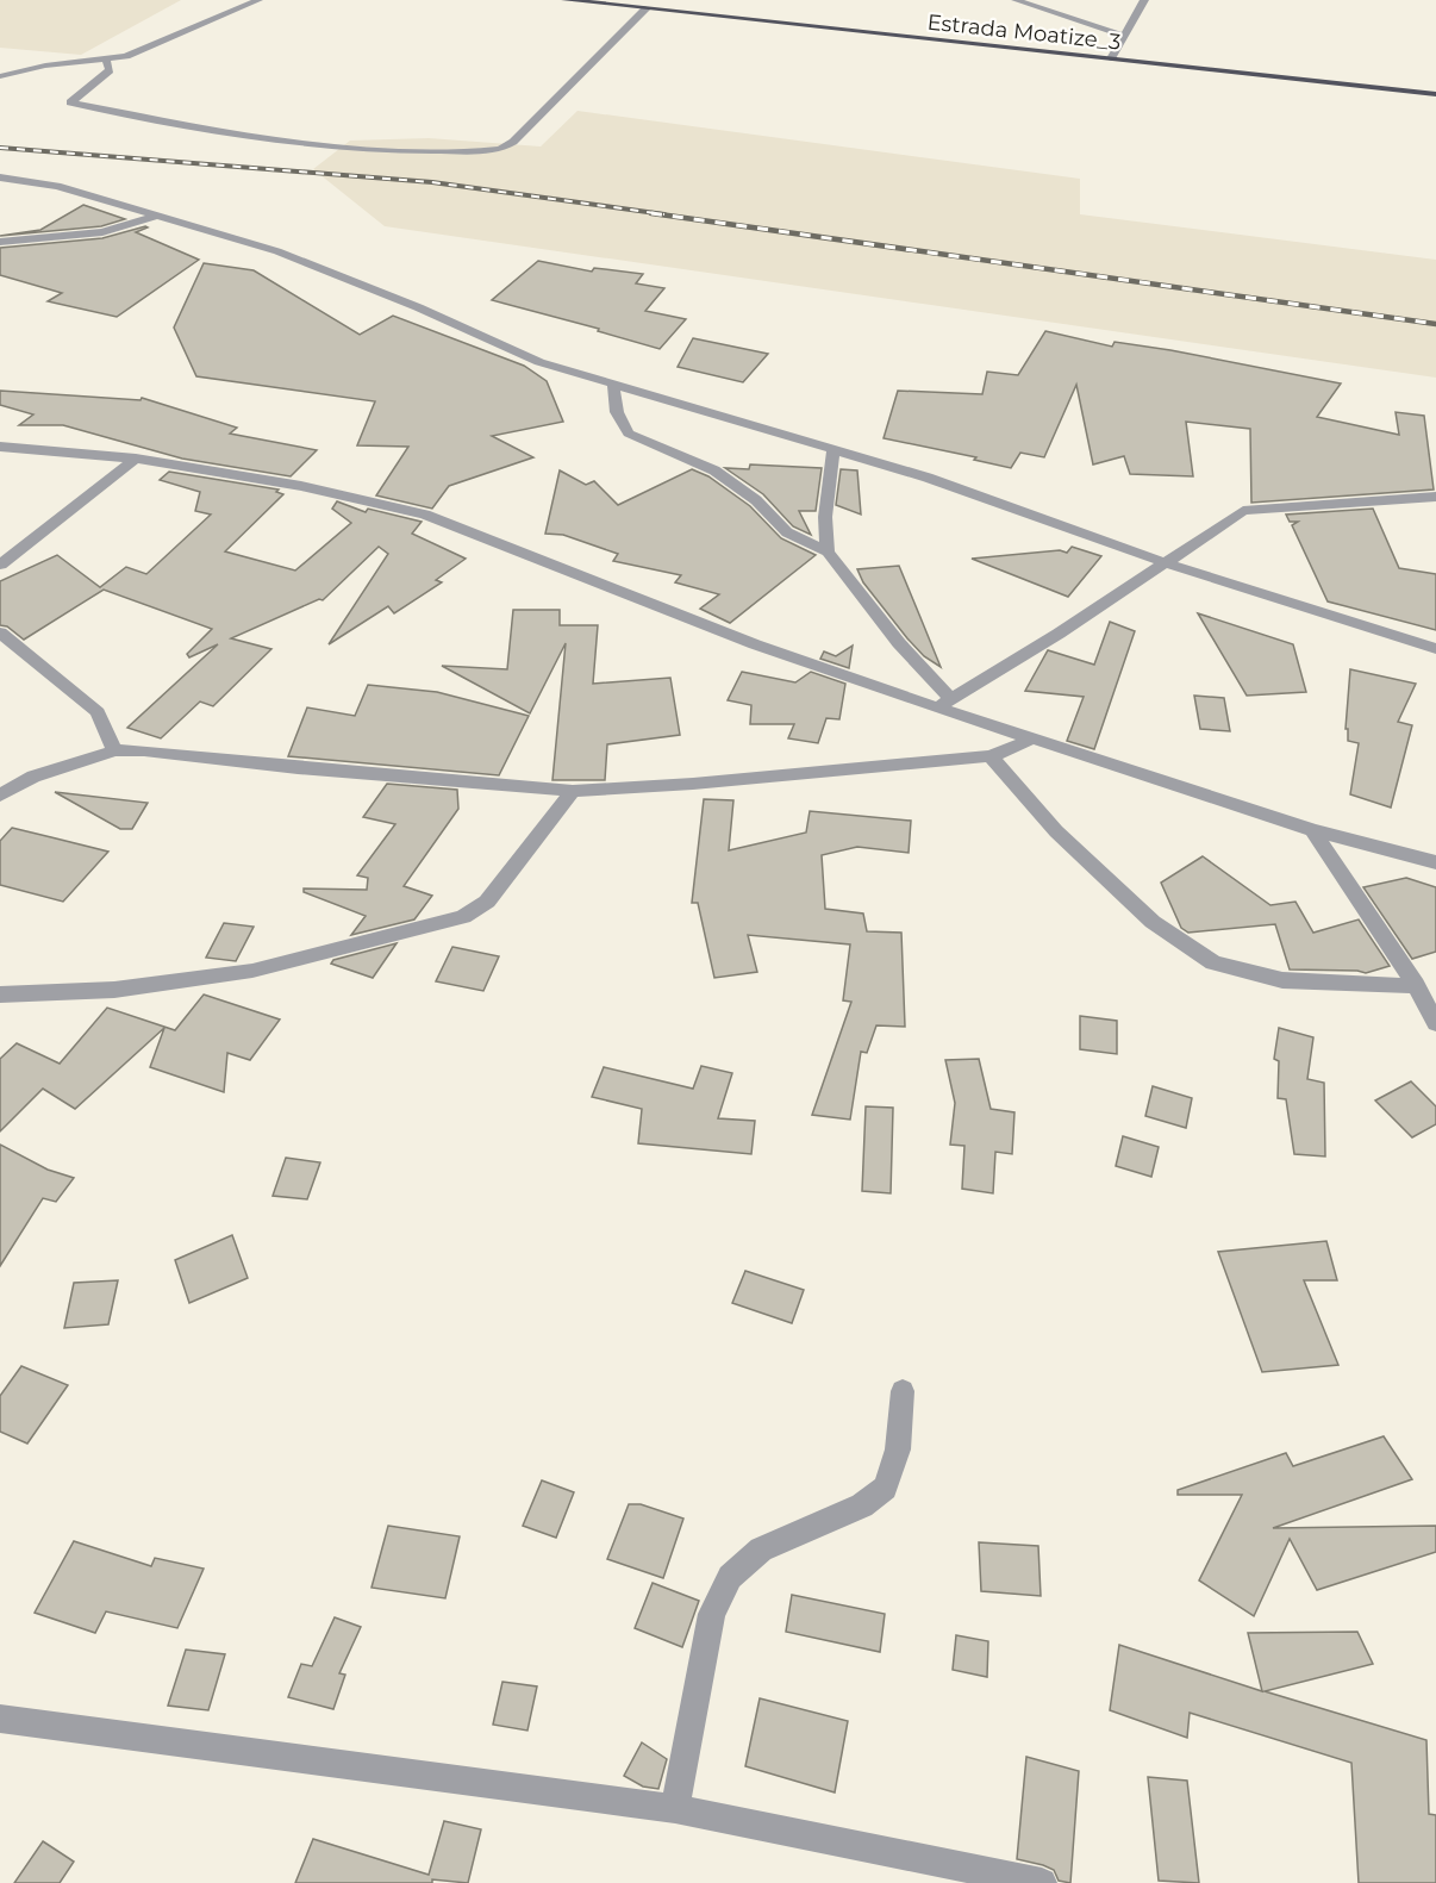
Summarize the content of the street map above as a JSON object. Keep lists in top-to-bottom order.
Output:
{
  "streets": {
    "highway": ["Estrada Moatize_3"]
  }
}
